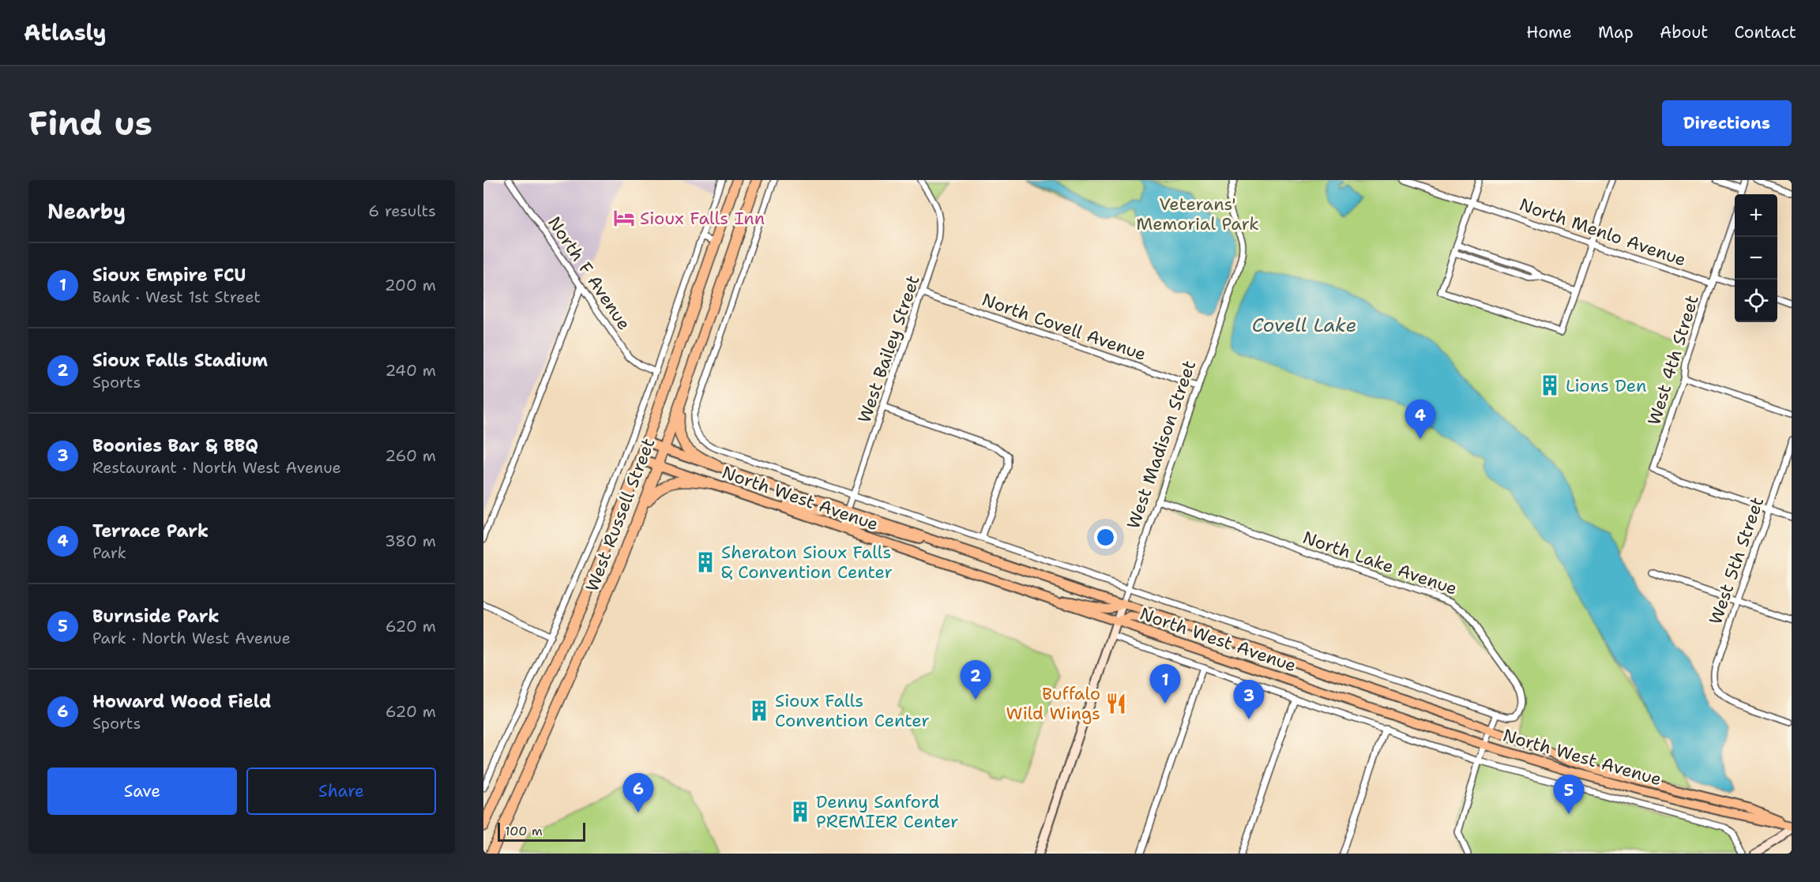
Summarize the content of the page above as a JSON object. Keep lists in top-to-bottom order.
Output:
{
  "streets": {
    "highway": ["West Russell Street"],
    "main road": ["West Madison Street", "North West Avenue"],
    "street": [
      "North Menlo Avenue",
      "North F Avenue",
      "North Covell Avenue",
      "West Bailey Street",
      "West 4th Street",
      "West 5th Street",
      "North Lake Avenue"
    ]
  },
  "crossings": [
    ["North Menlo Avenue", "West 4th Street"],
    ["North F Avenue", "West Russell Street"],
    ["North Covell Avenue", "West Bailey Street"],
    ["North Covell Avenue", "West Madison Street"],
    ["West Bailey Street", "North West Avenue"],
    ["West 4th Street", "West 5th Street"],
    ["West Madison Street", "North West Avenue"],
    ["West Madison Street", "North Lake Avenue"],
    ["North West Avenue", "West Russell Street"],
    ["North West Avenue", "North Lake Avenue"]
  ],
  "water": ["Covell Lake"],
  "parks": ["Veterans' Memorial Park"],
  "places": {
    "hotel": ["Sioux Falls Inn"],
    "building": [
      "Lions Den",
      "Sheraton Sioux Falls & Convention Center",
      "Sioux Falls Convention Center",
      "Denny Sanford PREMIER Center"
    ],
    "restaurant": ["Buffalo Wild Wings"]
  },
  "scale_bar": "100 m",
  "page": {
    "header": "Atlasly",
    "nav": [
      "Home",
      "Map",
      "About",
      "Contact"
    ],
    "buttons": [
      "Directions",
      ["Save", "Share"]
    ],
    "title": "Find us",
    "heading": ["Nearby", "6 results"],
    "map_buttons": ["+", "−"],
    "list": [
      {
        "mark": "1",
        "name": "Sioux Empire FCU",
        "note": "Bank · West 1st Street",
        "value": "200 m"
      },
      {
        "mark": "2",
        "name": "Sioux Falls Stadium",
        "note": "Sports",
        "value": "240 m"
      },
      {
        "mark": "3",
        "name": "Boonies Bar & BBQ",
        "note": "Restaurant · North West Avenue",
        "value": "260 m"
      },
      {
        "mark": "4",
        "name": "Terrace Park",
        "note": "Park",
        "value": "380 m"
      },
      {
        "mark": "5",
        "name": "Burnside Park",
        "note": "Park · North West Avenue",
        "value": "620 m"
      },
      {
        "mark": "6",
        "name": "Howard Wood Field",
        "note": "Sports",
        "value": "620 m"
      }
    ],
    "pins": [
      "4",
      "2",
      "1",
      "3",
      "6",
      "5"
    ],
    "scale": "100 m"
  }
}
